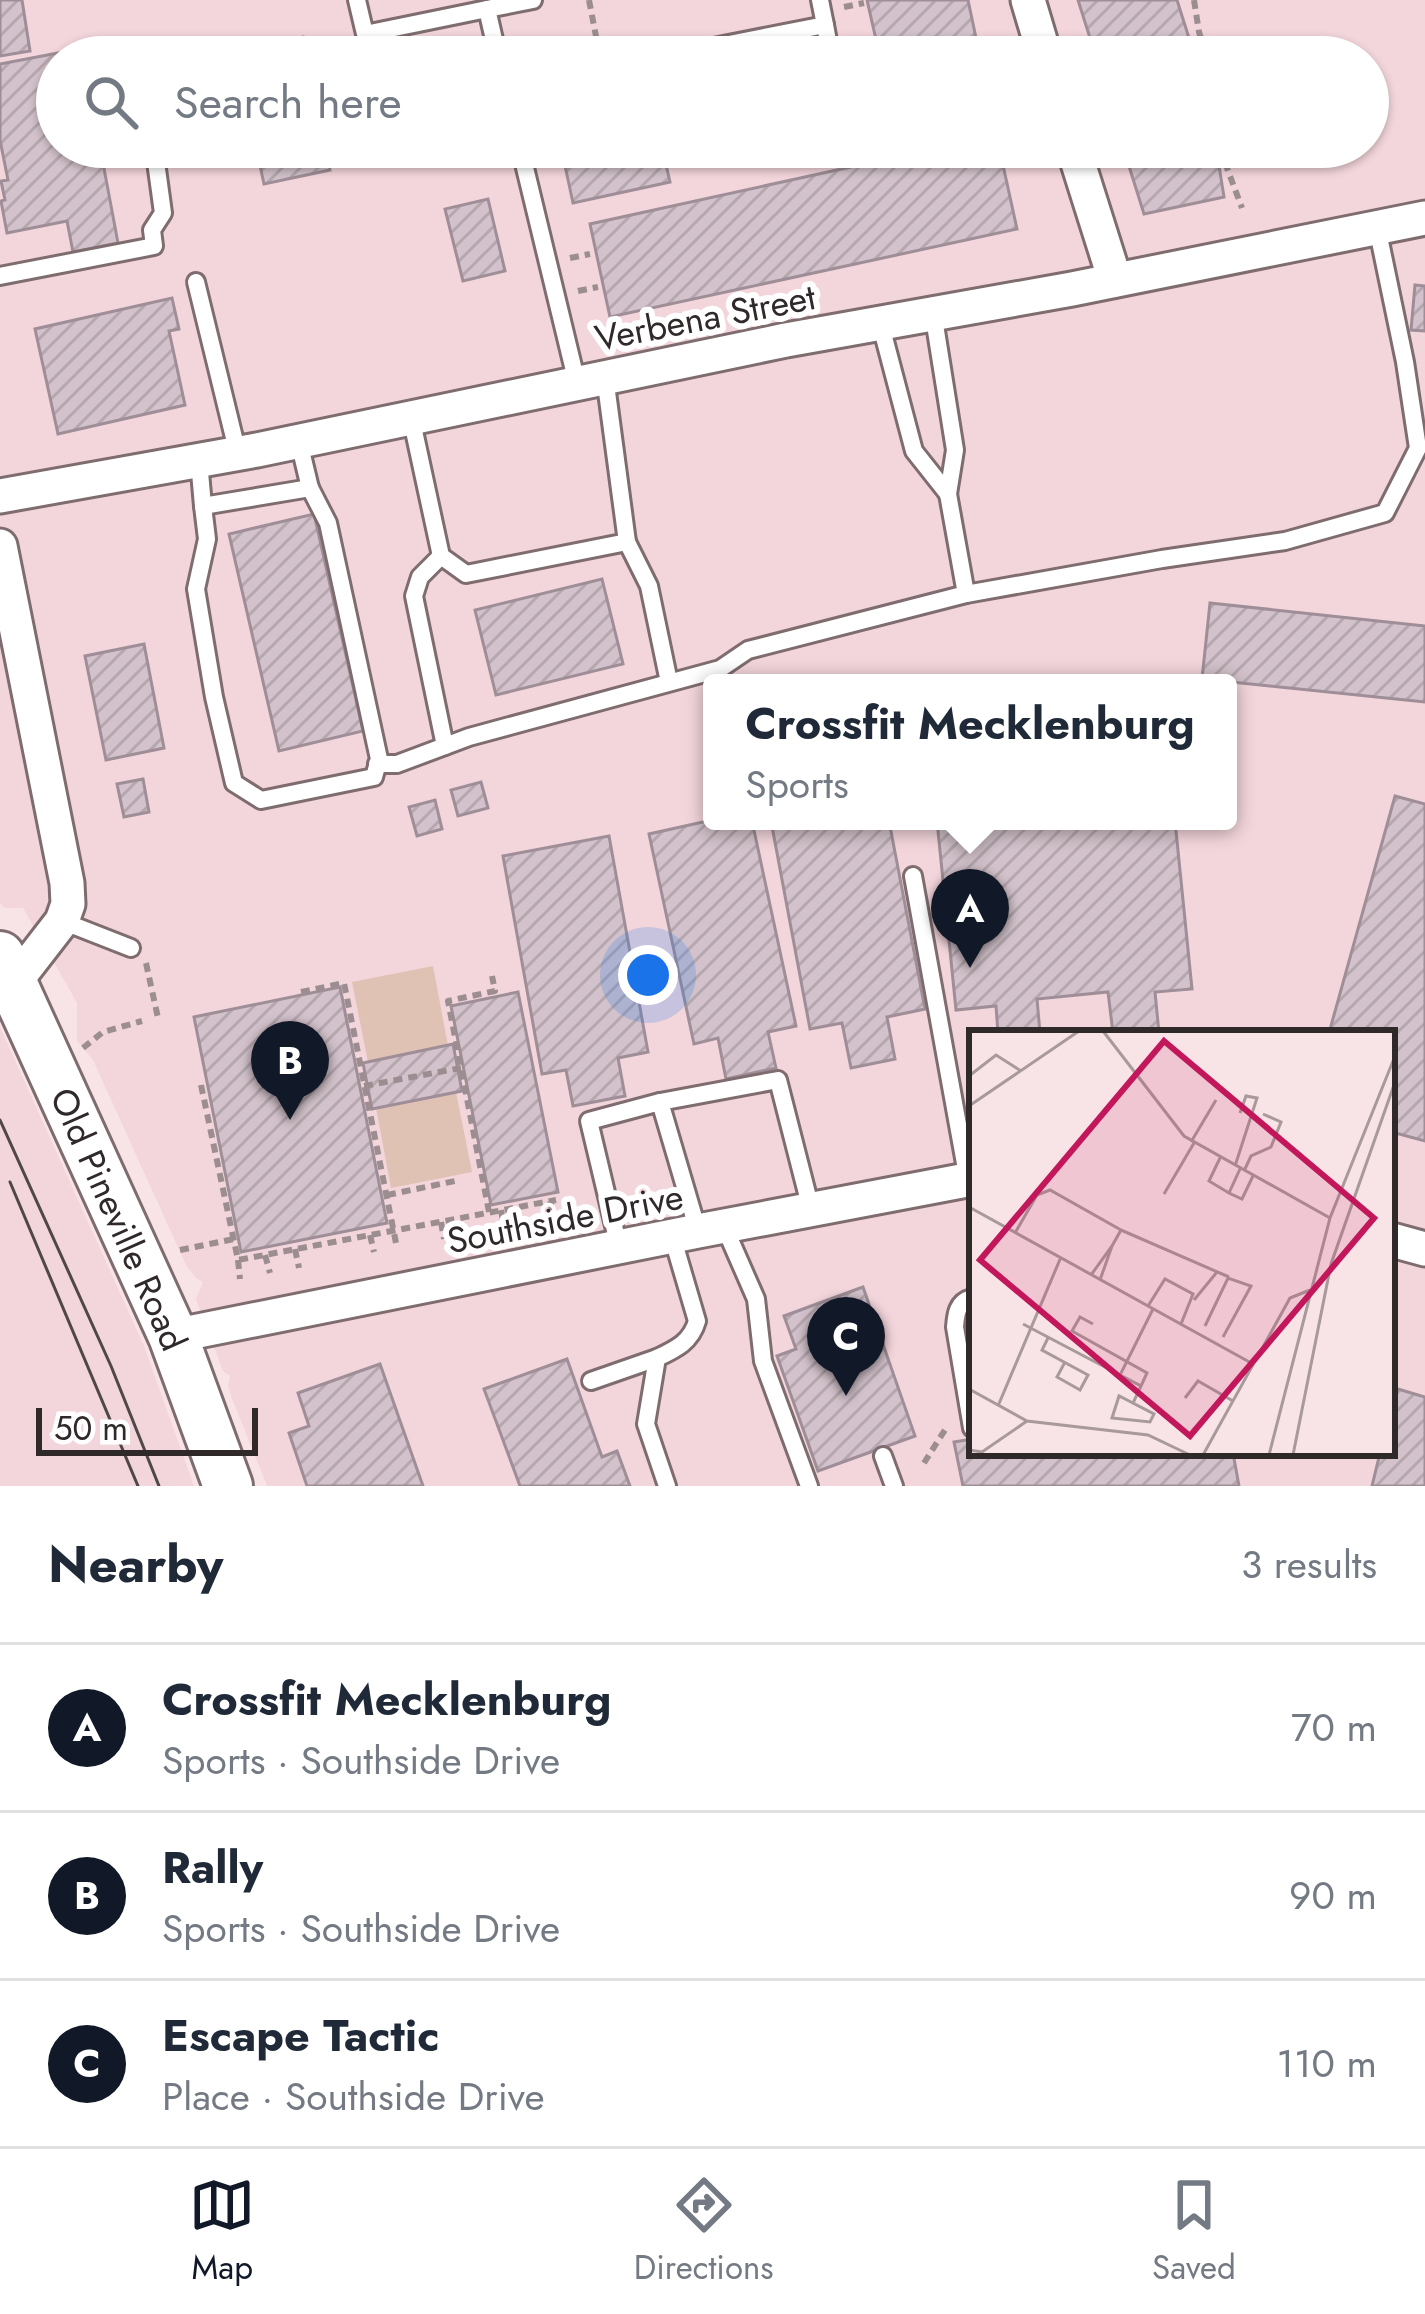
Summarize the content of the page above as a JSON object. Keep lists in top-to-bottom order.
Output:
{
  "streets": {
    "street": ["Verbena Street", "Southside Drive", "Old Pineville Road"]
  },
  "crossings": [
    ["Southside Drive", "Old Pineville Road"]
  ],
  "scale_bar": "50 m",
  "page": {
    "search": "Search here",
    "popup": ["Crossfit Mecklenburg", "Sports"],
    "pins": ["A", "B", "C"],
    "scale": "50 m",
    "heading": ["Nearby", "3 results"],
    "list": [
      {
        "mark": "A",
        "name": "Crossfit Mecklenburg",
        "note": "Sports · Southside Drive",
        "value": "70 m"
      },
      {
        "mark": "B",
        "name": "Rally",
        "note": "Sports · Southside Drive",
        "value": "90 m"
      },
      {
        "mark": "C",
        "name": "Escape Tactic",
        "note": "Place · Southside Drive",
        "value": "110 m"
      }
    ],
    "nav": ["Map", "Directions", "Saved"]
  }
}
